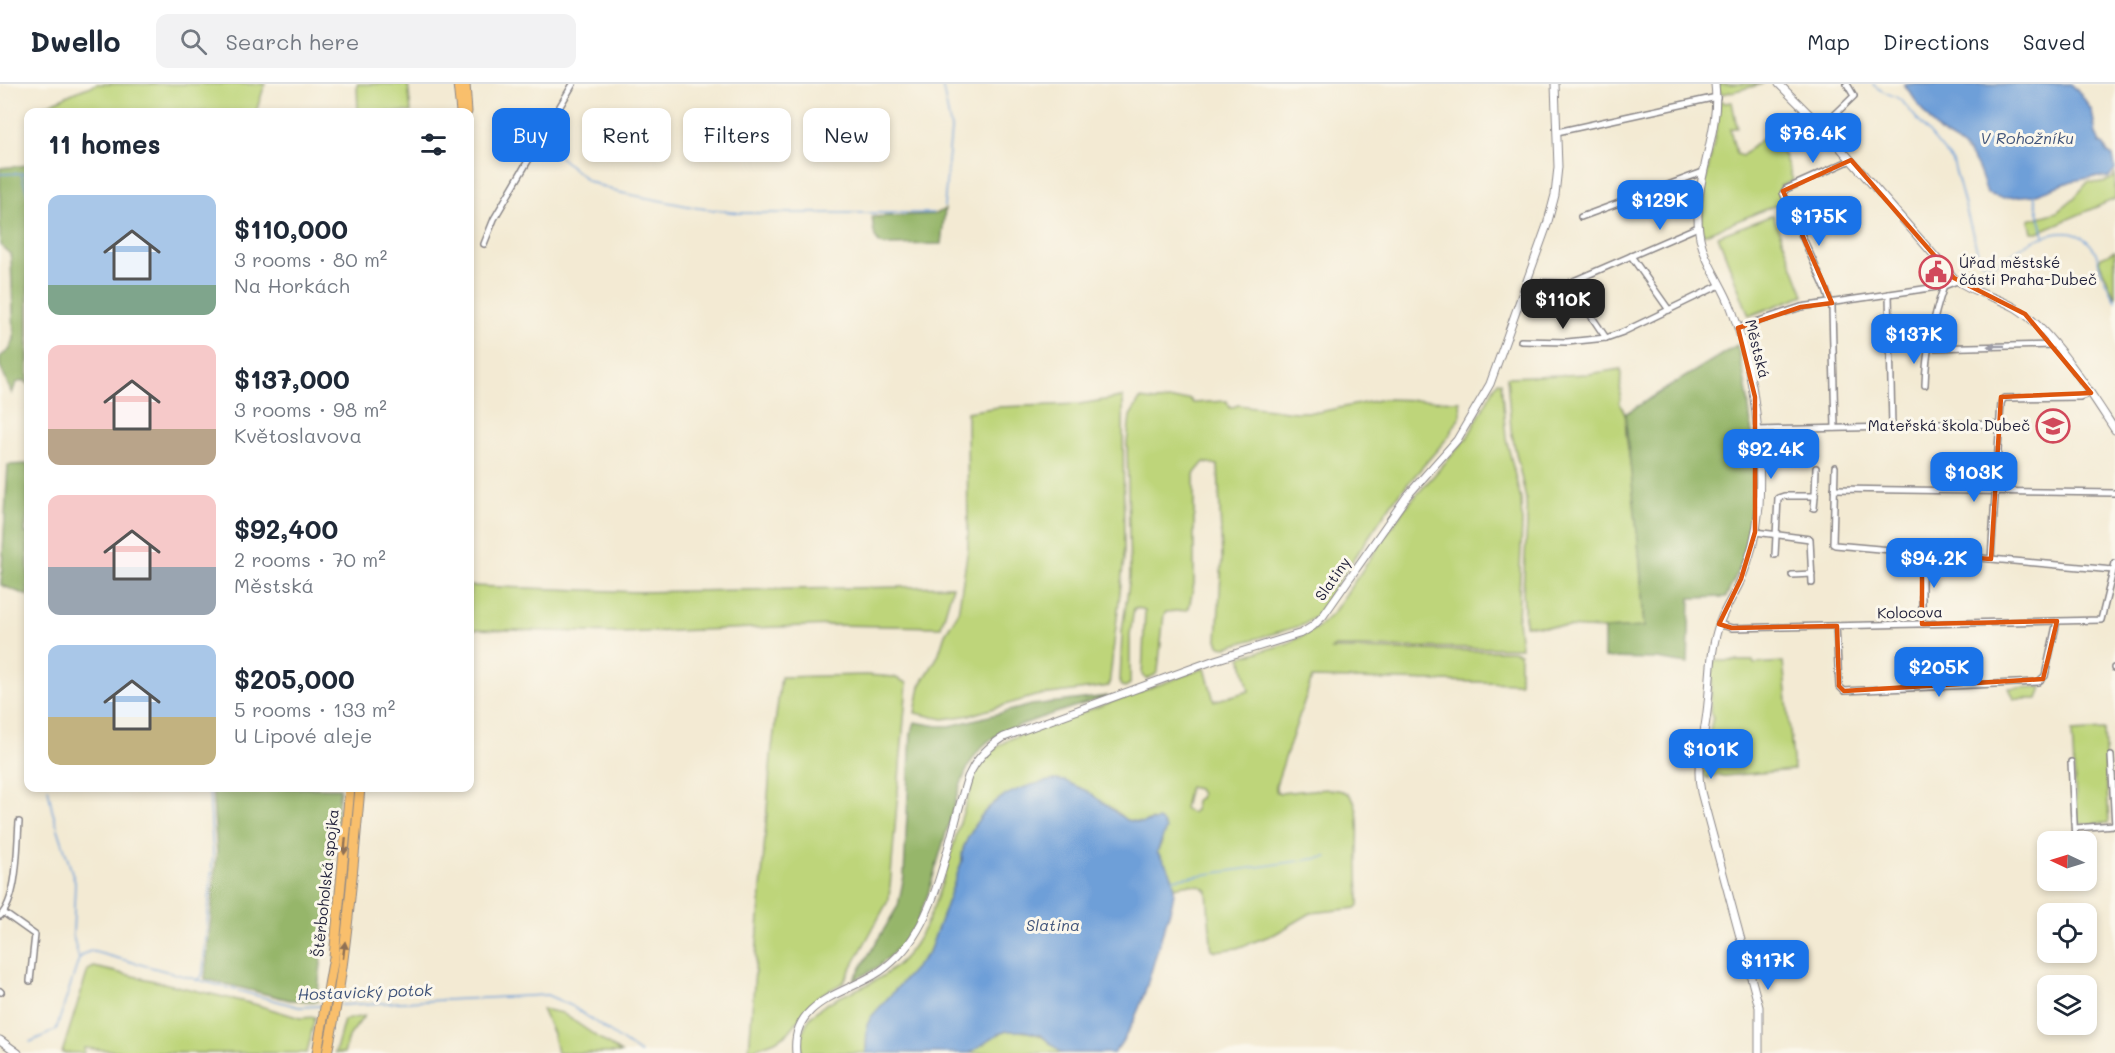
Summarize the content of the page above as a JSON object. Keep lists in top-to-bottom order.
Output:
{
  "streets": {
    "highway": ["Štěrboholská spojka"],
    "street": ["Městská", "Slatiny", "Kolocova"]
  },
  "crossings": [
    ["Městská", "Kolocova"]
  ],
  "water": ["V Rohožníku", "Slatina", "Hostavický potok"],
  "places": {
    "public building": ["Úřad městské části Praha-Dubeč"],
    "school or university": ["Mateřská škola Dubeč"]
  },
  "north": "left",
  "page": {
    "header": "Dwello",
    "search": "Search here",
    "nav": ["Map", "Directions", "Saved"],
    "chip": [
      "Buy",
      "Rent",
      "Filters",
      "New"
    ],
    "heading": "11 homes",
    "price": [
      "$76.4K",
      "$129K",
      "$175K",
      "$110K",
      "$137K",
      "$92.4K",
      "$103K",
      "$94.2K",
      "$205K",
      "$101K",
      "$117K"
    ],
    "list": [
      {
        "name": "$110,000",
        "note": "3 rooms · 80 m² · Na Horkách"
      },
      {
        "name": "$137,000",
        "note": "3 rooms · 98 m² · Květoslavova"
      },
      {
        "name": "$92,400",
        "note": "2 rooms · 70 m² · Městská"
      },
      {
        "name": "$205,000",
        "note": "5 rooms · 133 m² · U Lipové aleje"
      }
    ]
  }
}
